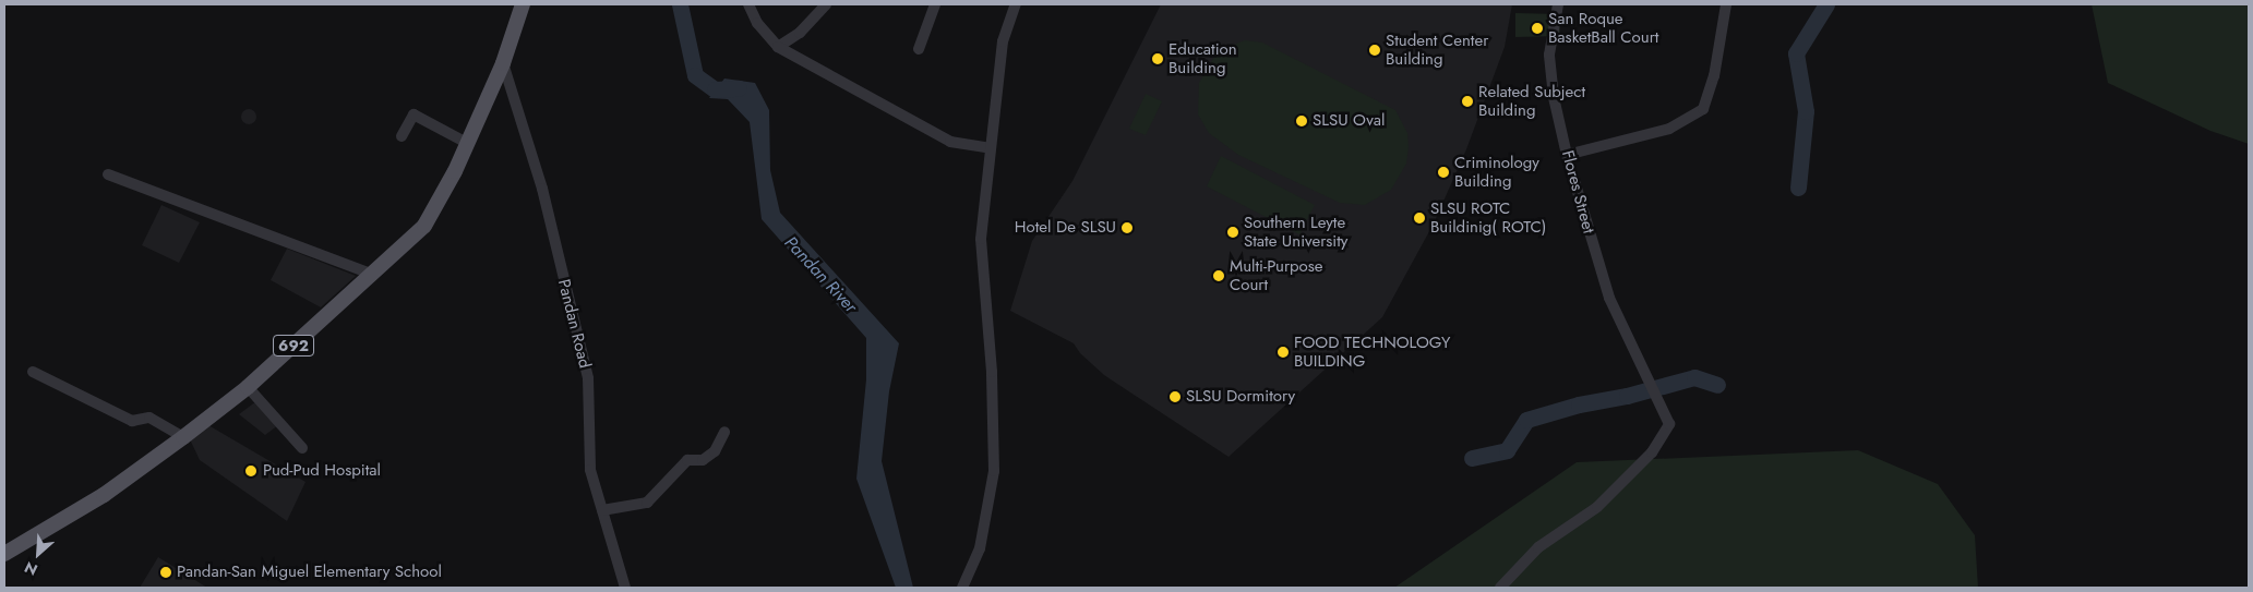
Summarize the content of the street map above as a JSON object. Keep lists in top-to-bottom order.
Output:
{
  "streets": {
    "main road": ["692"],
    "street": ["Flores Street", "Pandan Road"]
  },
  "crossings": [
    ["Pandan Road", "692"]
  ],
  "water": ["Pandan River"],
  "places": [
    "San Roque BasketBall Court",
    "Student Center Building",
    "Education Building",
    "Related Subject Building",
    "SLSU Oval",
    "Criminology Building",
    "SLSU ROTC Buildinig( ROTC)",
    "Hotel De SLSU",
    "Southern Leyte State University",
    "Multi-Purpose Court",
    "FOOD TECHNOLOGY BUILDING",
    "SLSU Dormitory",
    "Pud-Pud Hospital",
    "Pandan-San Miguel Elementary School"
  ],
  "north": "bottom left"
}
